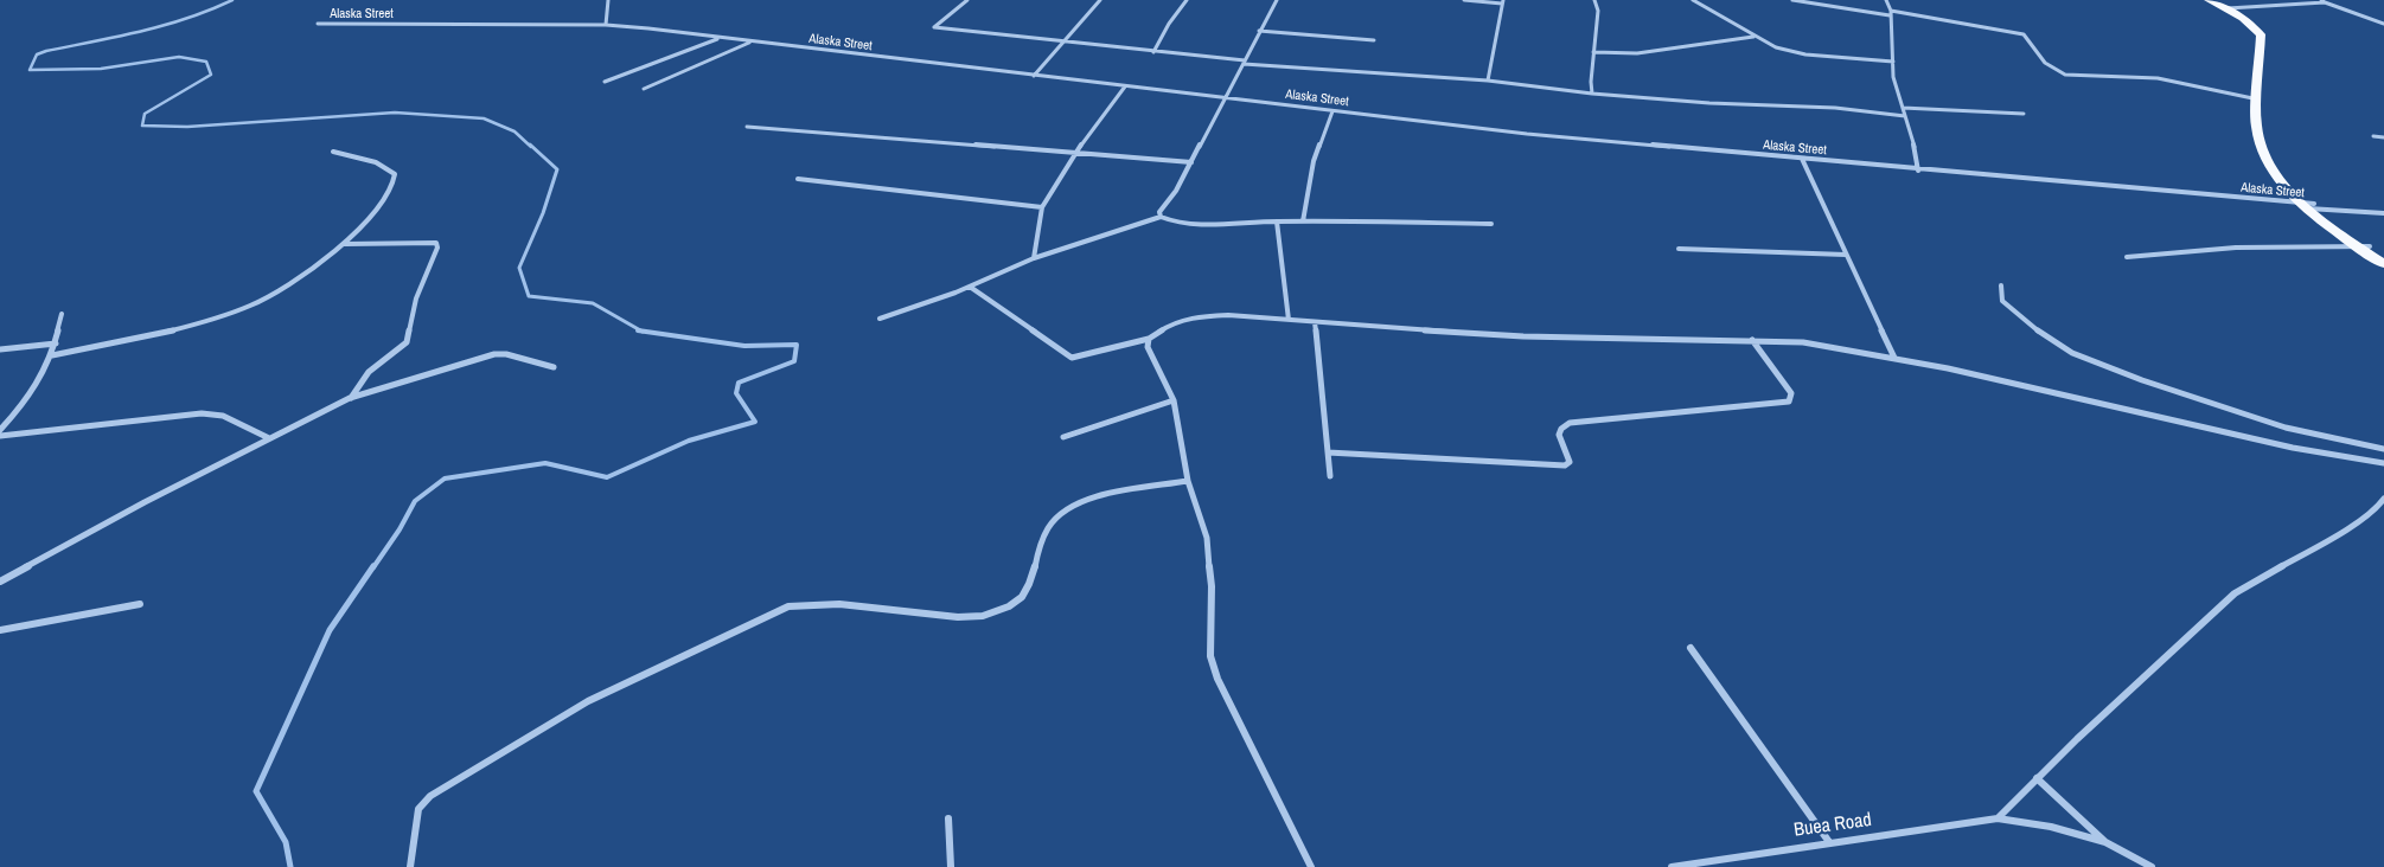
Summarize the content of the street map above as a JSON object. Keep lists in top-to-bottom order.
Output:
{
  "streets": {
    "street": ["Alaska Street", "Buea Road"]
  }
}
